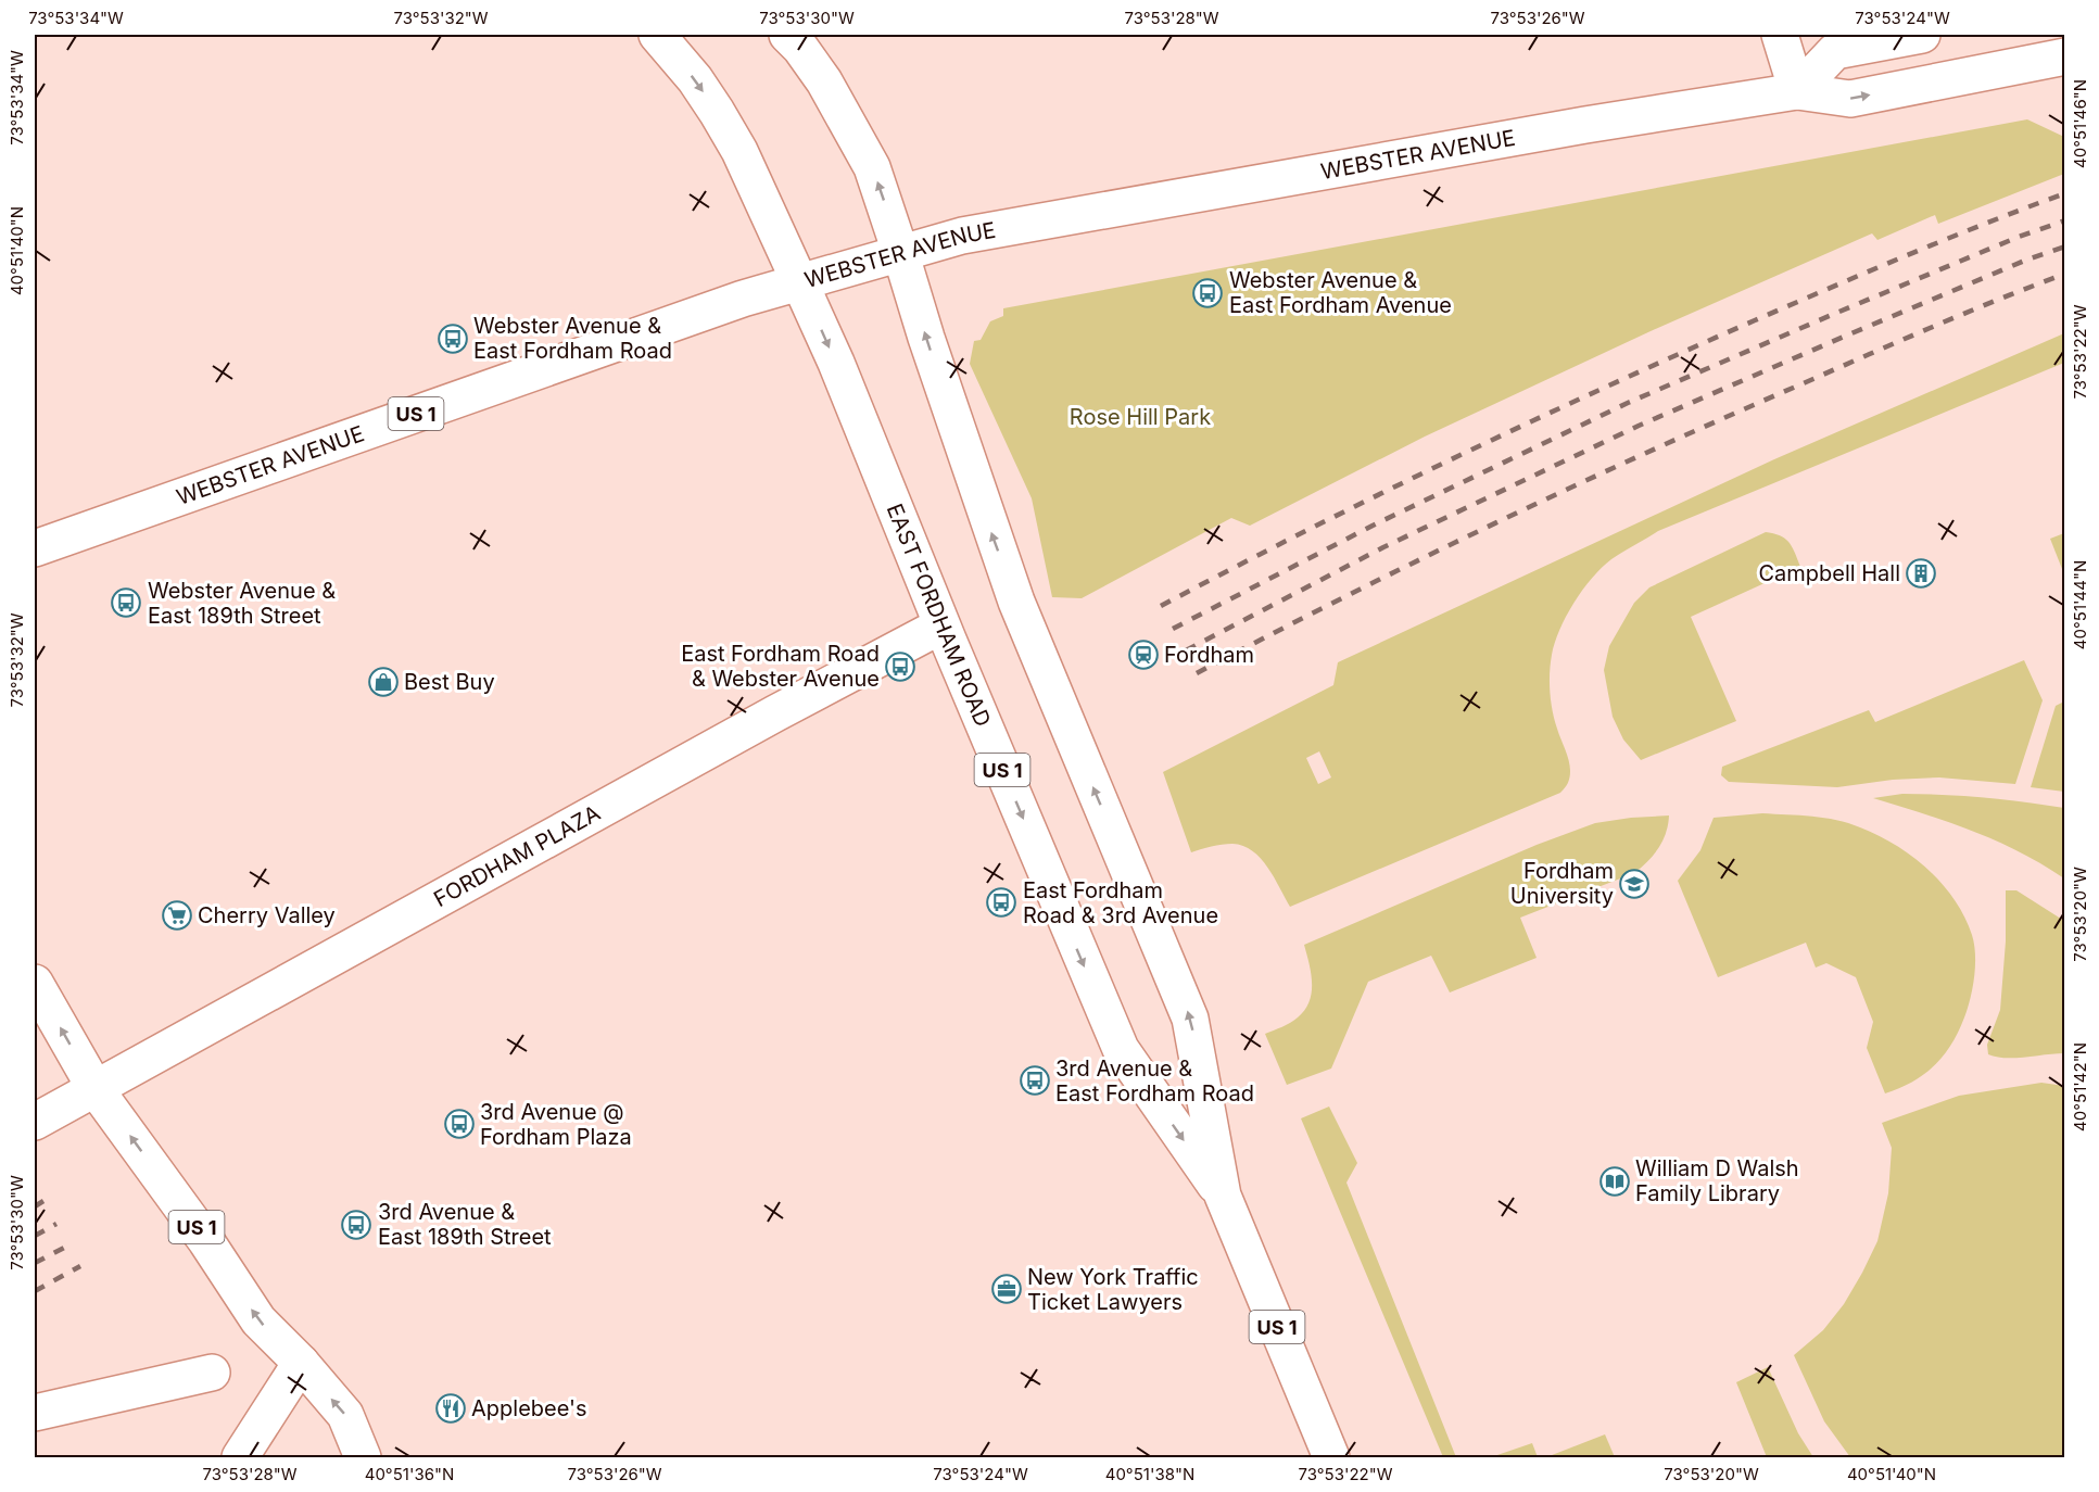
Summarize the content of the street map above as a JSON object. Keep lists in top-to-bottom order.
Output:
{
  "streets": {
    "main road": [
      "WEBSTER AVENUE",
      "US 1",
      "EAST FORDHAM ROAD",
      "FORDHAM PLAZA"
    ]
  },
  "crossings": [
    ["WEBSTER AVENUE", "EAST FORDHAM ROAD"],
    ["US 1", "FORDHAM PLAZA"],
    ["EAST FORDHAM ROAD", "FORDHAM PLAZA"]
  ],
  "parks": ["Rose Hill Park"],
  "places": {
    "bus stop": [
      "Webster Avenue & East Fordham Avenue",
      "Webster Avenue & East Fordham Road",
      "Webster Avenue & East 189th Street",
      "East Fordham Road & Webster Avenue",
      "East Fordham Road & 3rd Avenue",
      "3rd Avenue & East Fordham Road",
      "3rd Avenue @ Fordham Plaza",
      "3rd Avenue & East 189th Street"
    ],
    "building": ["Campbell Hall"],
    "station": ["Fordham"],
    "shop": ["Best Buy"],
    "school or university": ["Fordham University"],
    "supermarket": ["Cherry Valley"],
    "library": ["William D Walsh Family Library"],
    "office": ["New York Traffic Ticket Lawyers"],
    "restaurant": ["Applebee's"]
  },
  "coordinates": [
    "73°53'34\"W",
    "73°53'32\"W",
    "73°53'30\"W",
    "73°53'28\"W",
    "73°53'26\"W",
    "73°53'24\"W",
    "40°51'46\"N",
    "40°51'40\"N",
    "73°53'22\"W",
    "40°51'44\"N",
    "73°53'20\"W",
    "40°51'42\"N",
    "40°51'36\"N",
    "40°51'38\"N"
  ]
}
